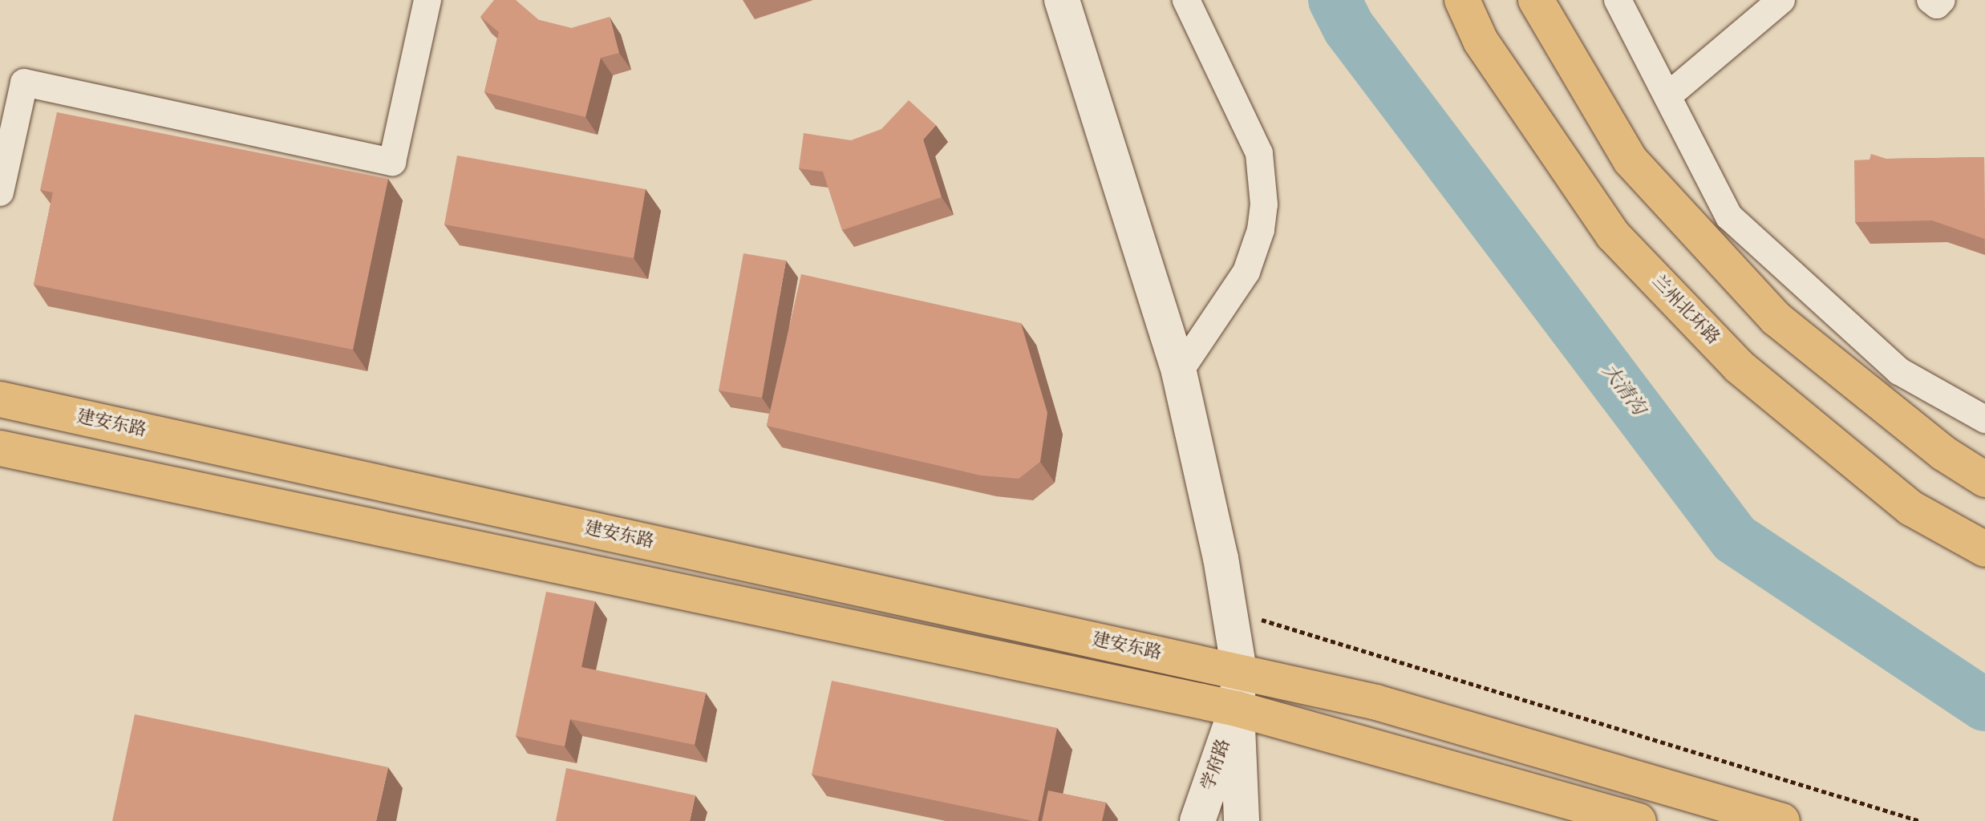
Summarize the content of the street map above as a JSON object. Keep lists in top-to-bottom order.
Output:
{
  "streets": {
    "main road": ["兰州北环路", "建安东路", "学府路"]
  },
  "water": ["大清沟"]
}
